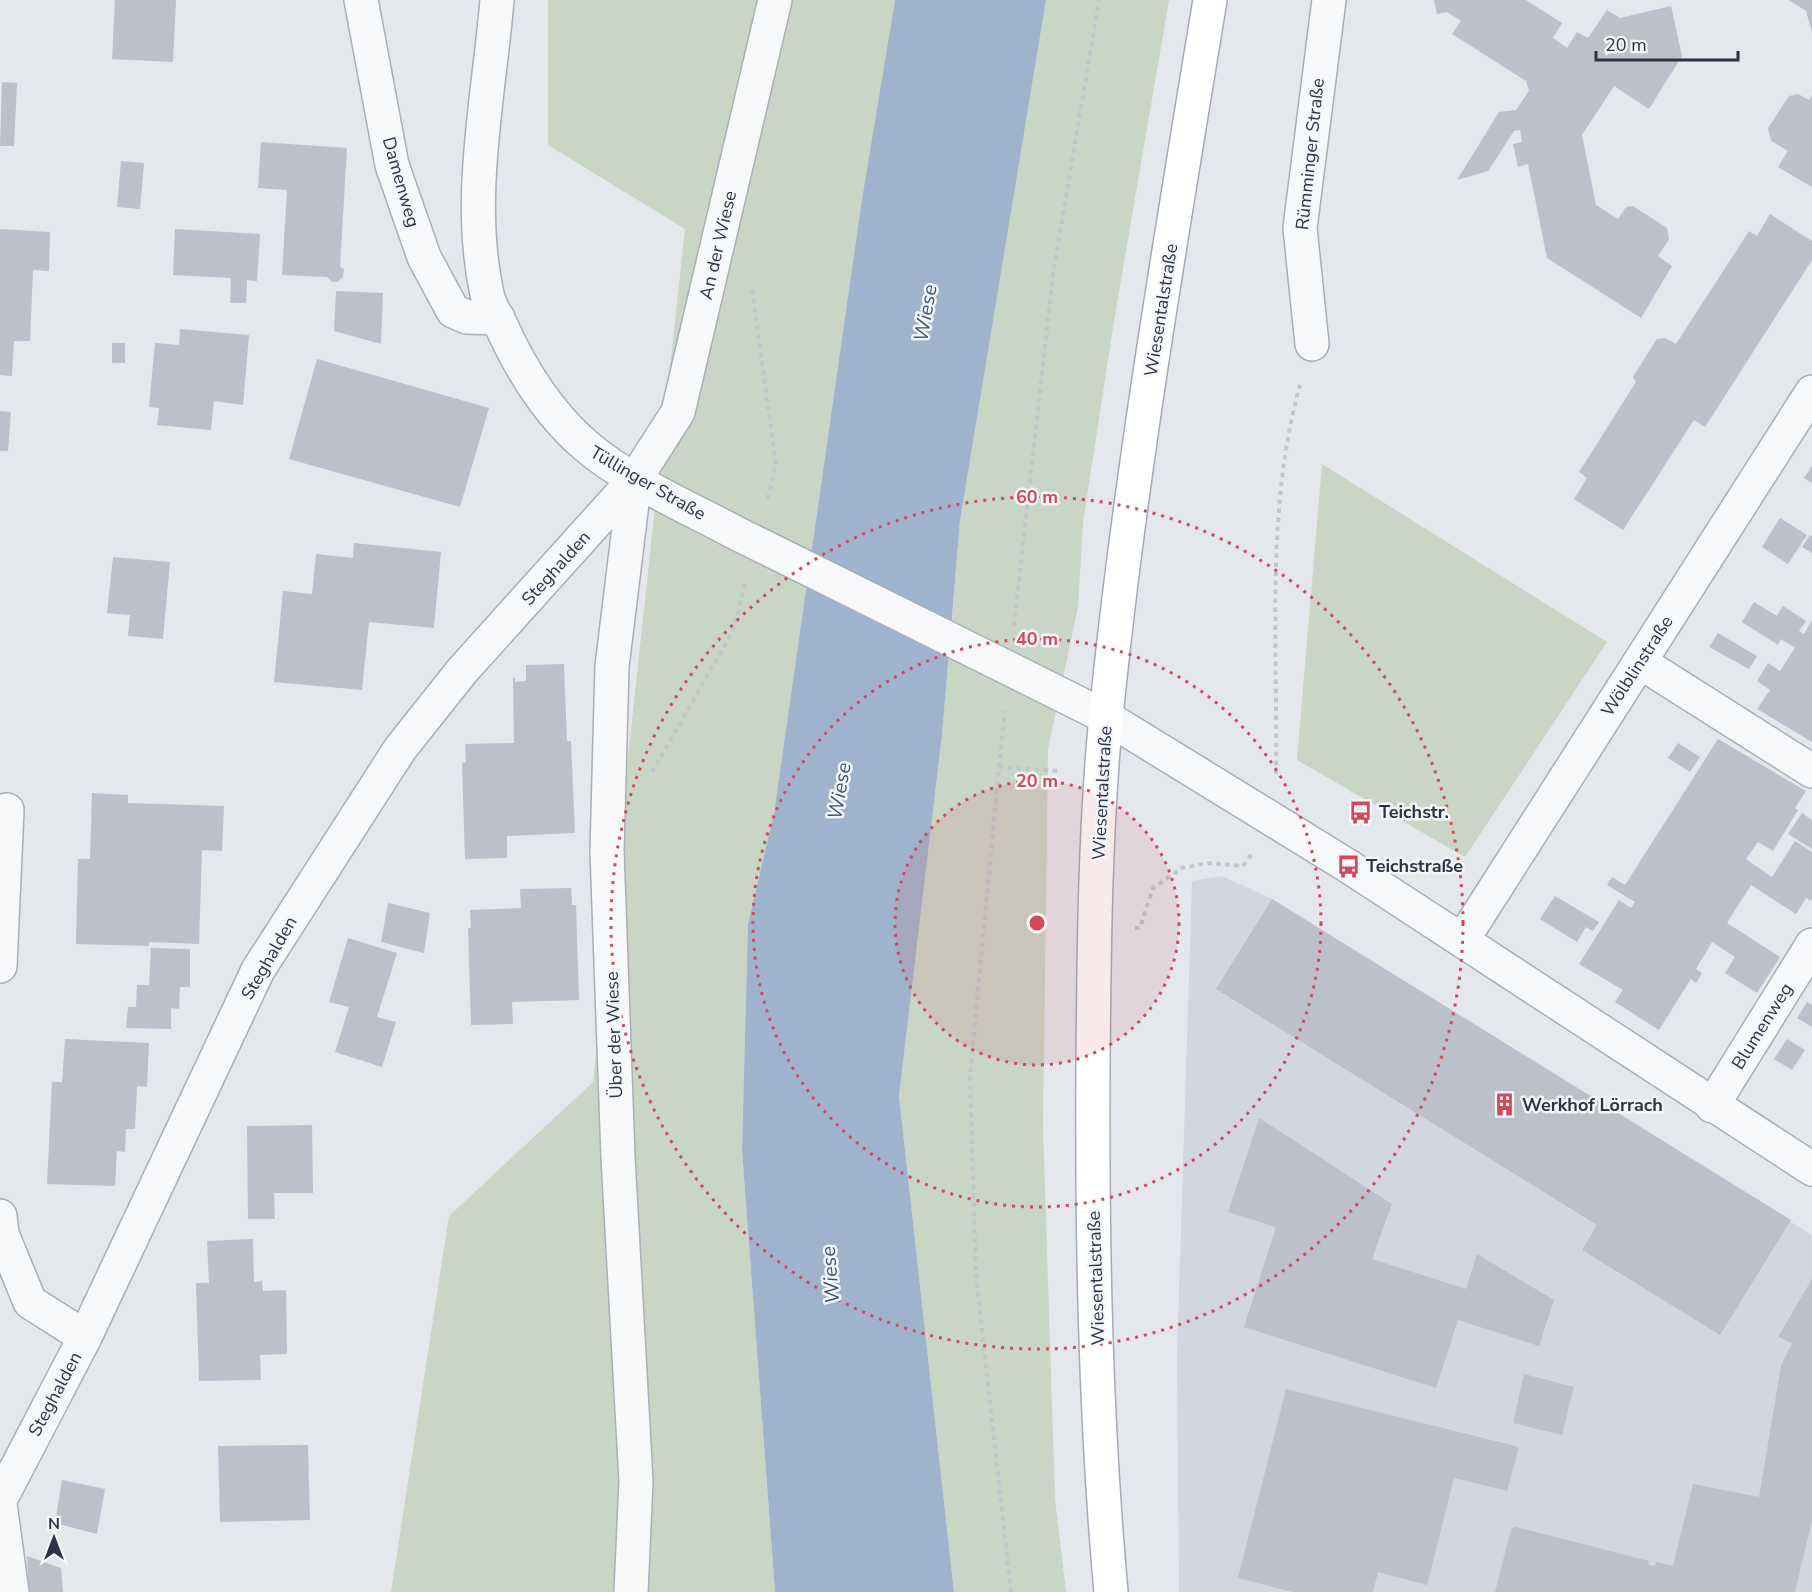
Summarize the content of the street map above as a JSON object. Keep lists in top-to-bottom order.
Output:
{
  "streets": {
    "main road": ["Wiesentalstraße"],
    "street": [
      "Rümminger Straße",
      "Damenweg",
      "An der Wiese",
      "Tüllinger Straße",
      "Steghalden",
      "Wölblinstraße",
      "Blumenweg",
      "Über der Wiese"
    ]
  },
  "crossings": [
    ["Damenweg", "Tüllinger Straße"],
    ["An der Wiese", "Tüllinger Straße"],
    ["An der Wiese", "Steghalden"],
    ["An der Wiese", "Über der Wiese"],
    ["Wiesentalstraße", "Tüllinger Straße"],
    ["Tüllinger Straße", "Steghalden"],
    ["Tüllinger Straße", "Über der Wiese"],
    ["Steghalden", "Über der Wiese"]
  ],
  "water": ["Wiese"],
  "places": {
    "bus stop": ["Teichstr.", "Teichstraße"],
    "building": ["Werkhof Lörrach"]
  },
  "scale_bar": "20 m",
  "north": "top",
  "rings": ["60 m", "40 m", "20 m"]
}
